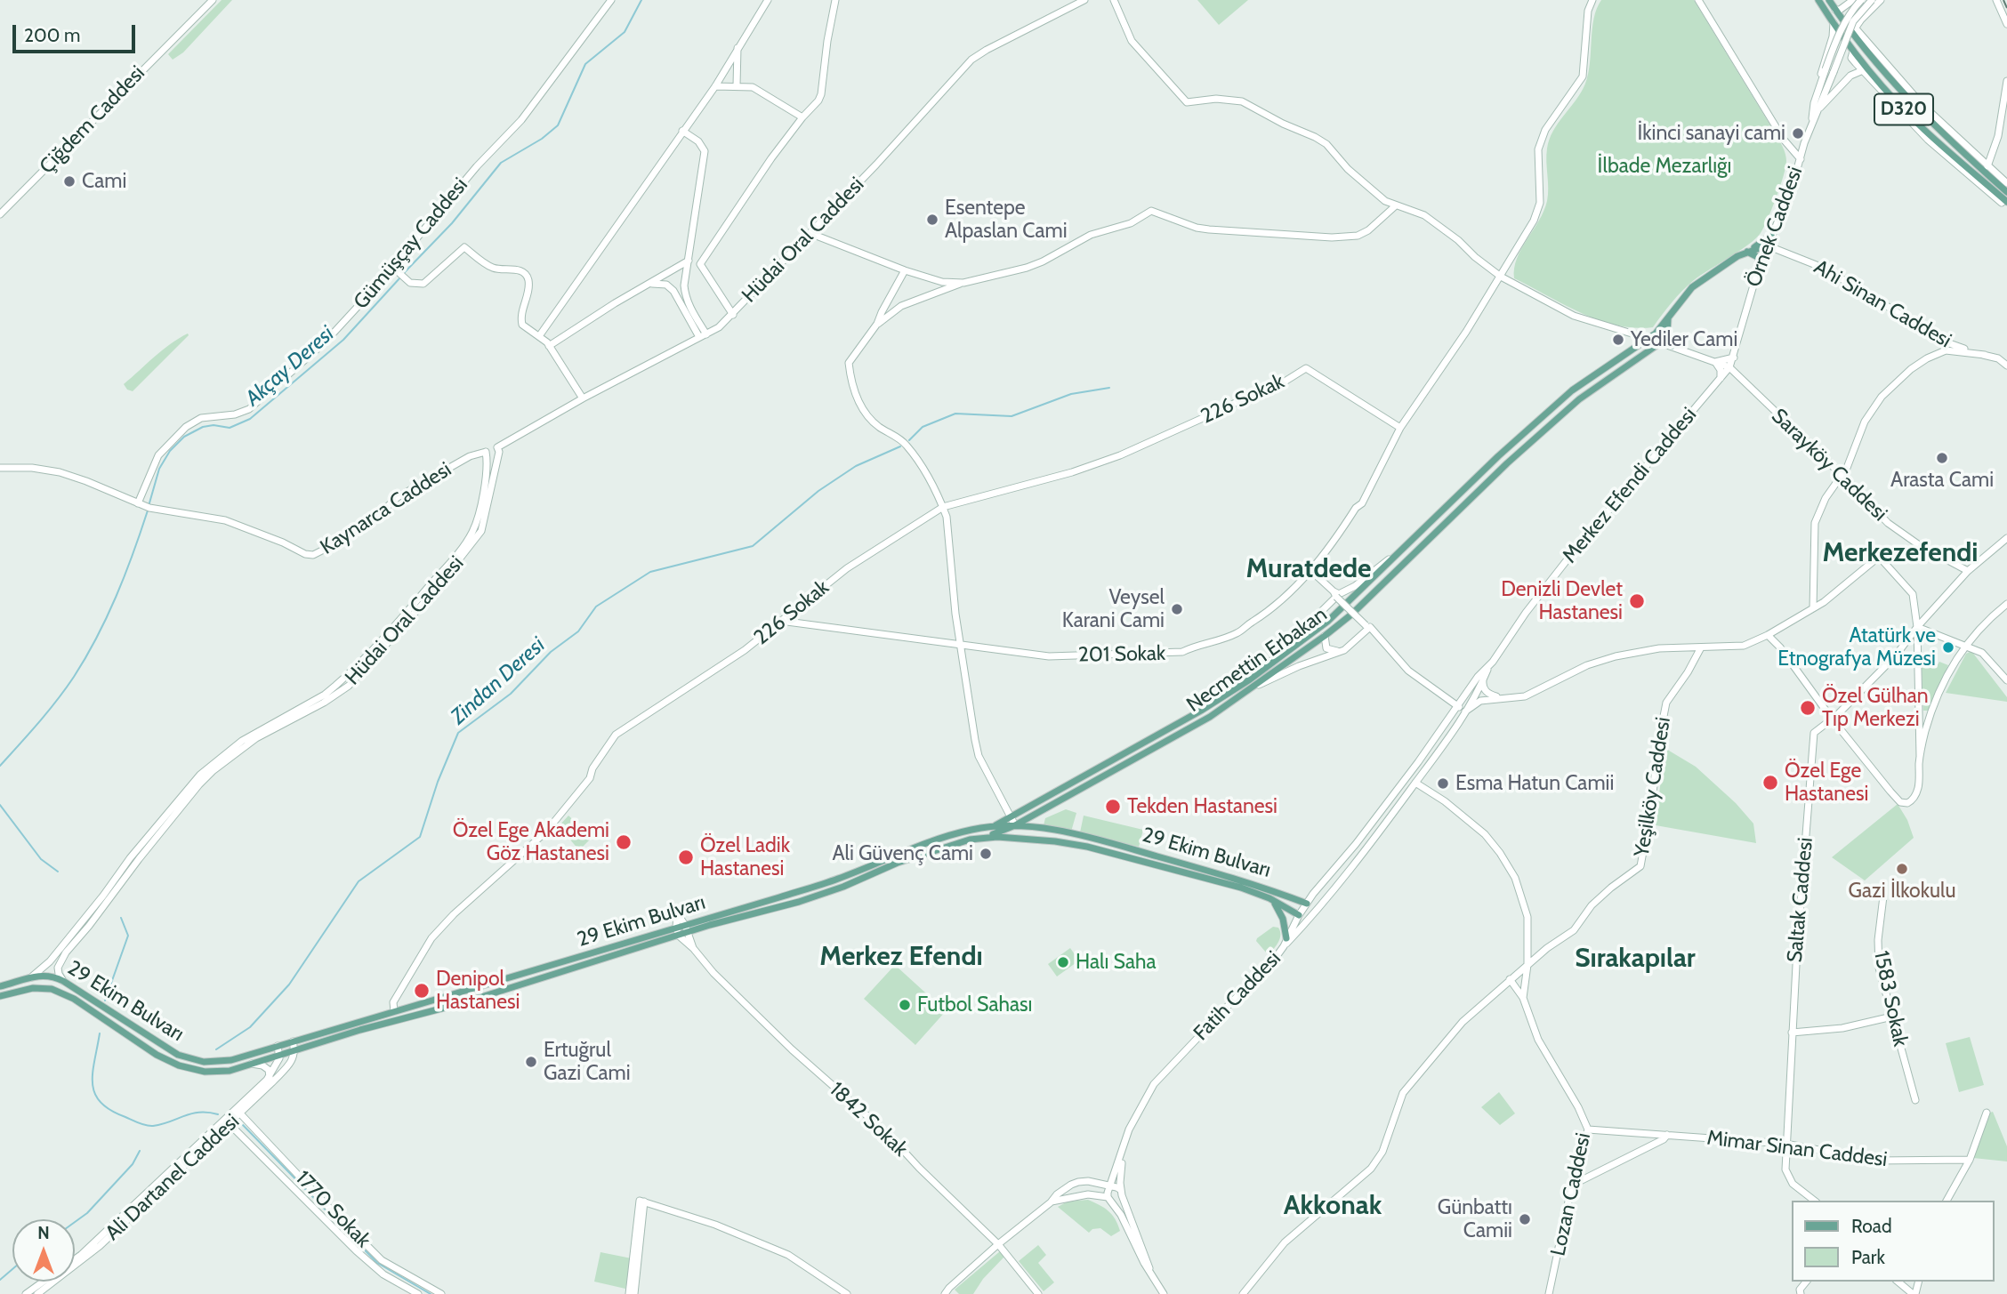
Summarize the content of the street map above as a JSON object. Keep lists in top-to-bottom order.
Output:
{
  "streets": {
    "main road": ["D320", "Necmettin Erbakan", "29 Ekim Bulvarı"],
    "street": [
      "Çiğdem Caddesi",
      "Örnek Caddesi",
      "Hüdai Oral Caddesi",
      "Gümüşçay Caddesi",
      "Ahi Sinan Caddesi",
      "226 Sokak",
      "Sarayköy Caddesi",
      "Merkez Efendi Caddesi",
      "Kaynarca Caddesi",
      "201 Sokak",
      "Yeşilköy Caddesi",
      "Saltak Caddesi",
      "Fatih Caddesi",
      "1583 Sokak",
      "1842 Sokak",
      "Mimar Sinan Caddesi",
      "Ali Dartanel Caddesi",
      "Lozan Caddesi",
      "1770 Sokak"
    ]
  },
  "crossings": [
    ["Örnek Caddesi", "Ahi Sinan Caddesi"],
    ["Örnek Caddesi", "Sarayköy Caddesi"],
    ["Örnek Caddesi", "Merkez Efendi Caddesi"],
    ["Hüdai Oral Caddesi", "Kaynarca Caddesi"],
    ["Hüdai Oral Caddesi", "29 Ekim Bulvarı"],
    ["Gümüşçay Caddesi", "Kaynarca Caddesi"],
    ["226 Sokak", "201 Sokak"],
    ["226 Sokak", "29 Ekim Bulvarı"],
    ["Sarayköy Caddesi", "Merkez Efendi Caddesi"],
    ["Sarayköy Caddesi", "Necmettin Erbakan"],
    ["Sarayköy Caddesi", "Saltak Caddesi"],
    ["Merkez Efendi Caddesi", "Fatih Caddesi"],
    ["Necmettin Erbakan", "29 Ekim Bulvarı"],
    ["Yeşilköy Caddesi", "Lozan Caddesi"],
    ["29 Ekim Bulvarı", "Fatih Caddesi"],
    ["29 Ekim Bulvarı", "Ali Dartanel Caddesi"],
    ["Saltak Caddesi", "Mimar Sinan Caddesi"],
    ["Mimar Sinan Caddesi", "Lozan Caddesi"],
    ["Ali Dartanel Caddesi", "1770 Sokak"]
  ],
  "districts": [
    "Merkezefendi",
    "Muratdede",
    "Merkez Efendı",
    "Sırakapılar",
    "Akkonak"
  ],
  "water": ["Akçay Deresi", "Zindan Deresi"],
  "parks": ["İlbade Mezarlığı"],
  "places": [
    "İkinci sanayi cami",
    "Cami",
    "Esentepe Alpaslan Cami",
    "Yediler Cami",
    "Arasta Cami",
    "Denizli Devlet Hastanesi",
    "Veysel Karani Cami",
    "Atatürk ve Etnografya Müzesi",
    "Özel Gülhan Tıp Merkezi",
    "Özel Ege Hastanesi",
    "Esma Hatun Camii",
    "Tekden Hastanesi",
    "Özel Ege Akademi Göz Hastanesi",
    "Ali Güvenç Cami",
    "Özel Ladik Hastanesi",
    "Gazi İlkokulu",
    "Halı Saha",
    "Denipol Hastanesi",
    "Futbol Sahası",
    "Ertuğrul Gazi Cami",
    "Günbattı Camii"
  ],
  "legend": ["Road", "Park"],
  "scale_bar": "200 m",
  "north": "top"
}
